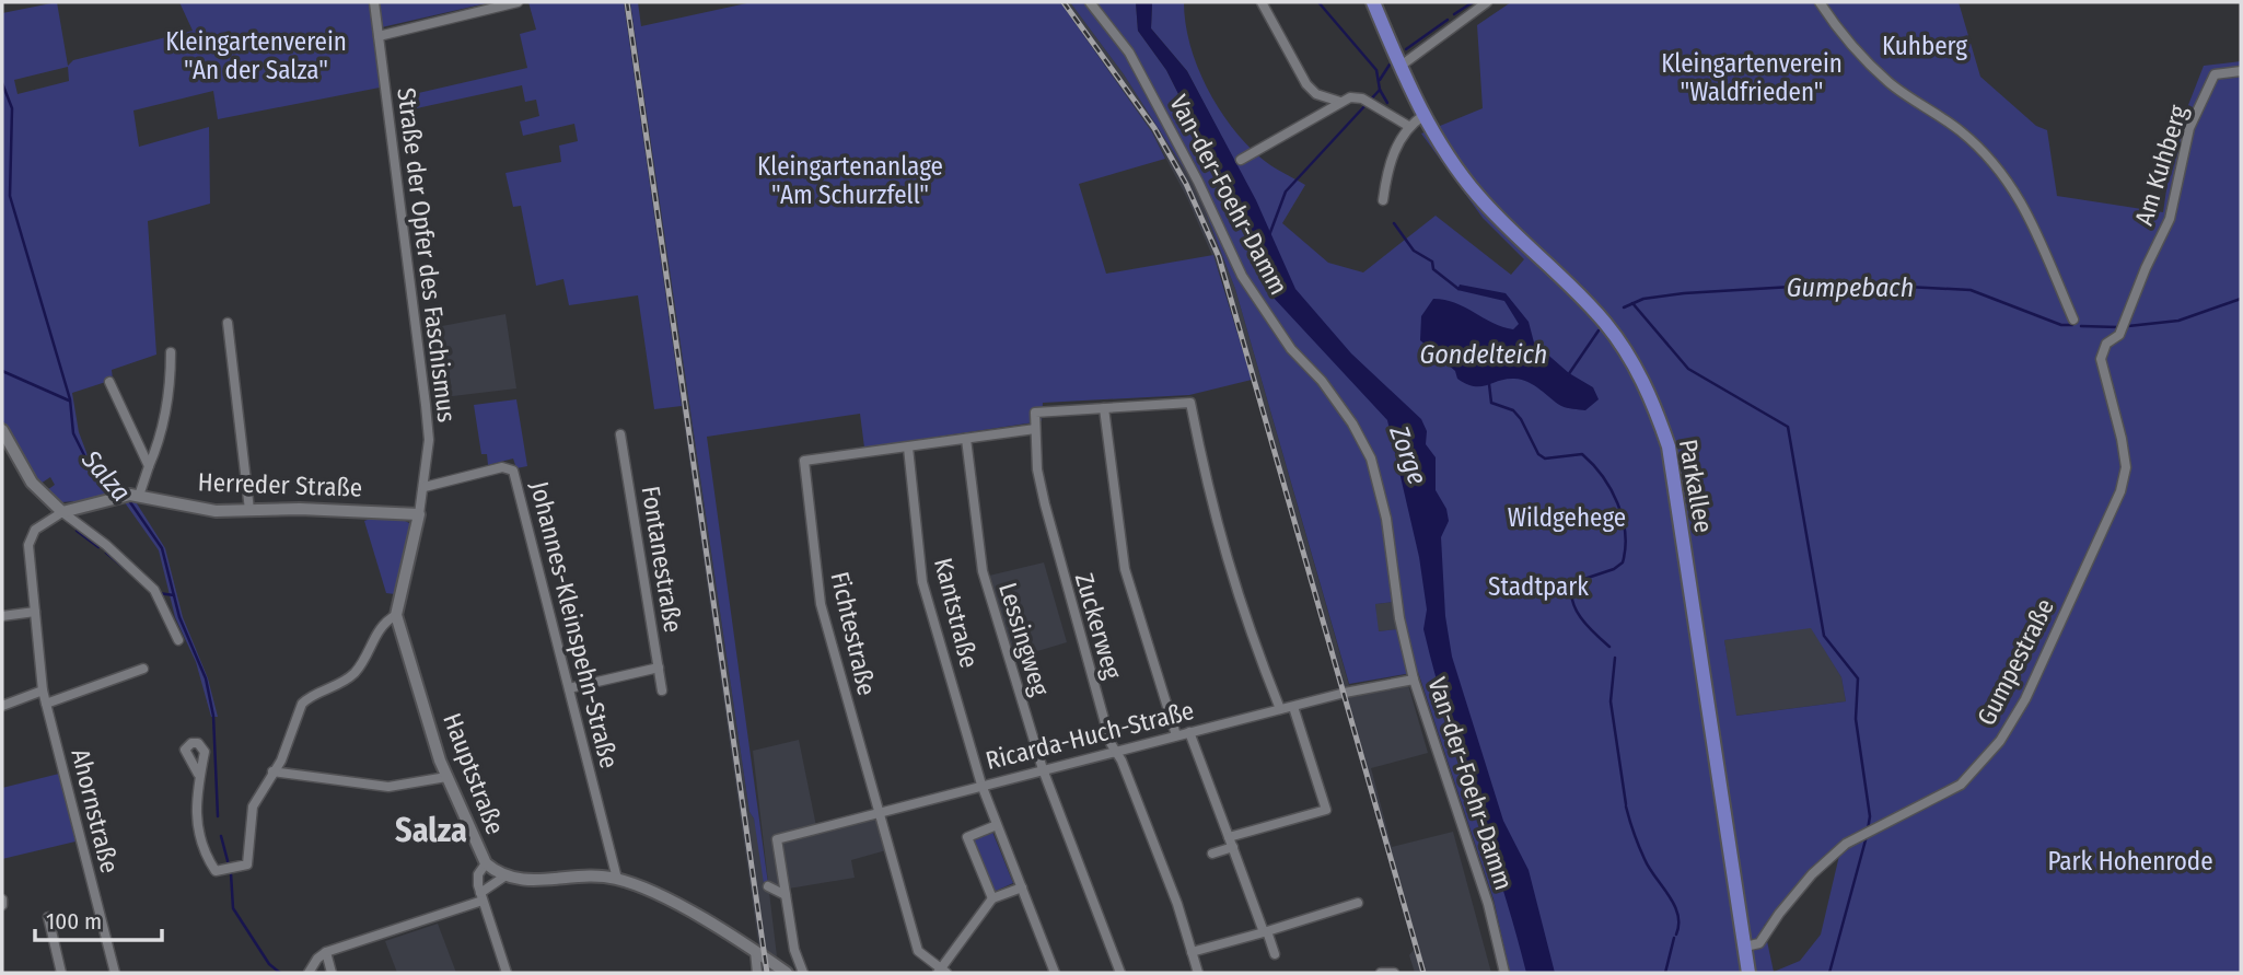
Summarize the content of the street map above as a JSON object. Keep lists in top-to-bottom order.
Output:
{
  "streets": {
    "main road": ["Parkallee"],
    "street": [
      "Am Kuhberg",
      "Van-der-Foehr-Damm",
      "Straße der Opfer des Faschismus",
      "Herreder Straße",
      "Fontanestraße",
      "Kantstraße",
      "Johannes-Kleinspehn-Straße",
      "Zuckerweg",
      "Fichtestraße",
      "Lessingweg",
      "Gumpestraße",
      "Ricarda-Huch-Straße",
      "Hauptstraße",
      "Ahornstraße"
    ]
  },
  "crossings": [
    ["Am Kuhberg", "Gumpestraße"],
    ["Van-der-Foehr-Damm", "Ricarda-Huch-Straße"],
    ["Straße der Opfer des Faschismus", "Herreder Straße"],
    ["Straße der Opfer des Faschismus", "Johannes-Kleinspehn-Straße"],
    ["Herreder Straße", "Ahornstraße"],
    ["Parkallee", "Gumpestraße"],
    ["Kantstraße", "Fichtestraße"],
    ["Kantstraße", "Ricarda-Huch-Straße"],
    ["Johannes-Kleinspehn-Straße", "Hauptstraße"],
    ["Zuckerweg", "Ricarda-Huch-Straße"],
    ["Fichtestraße", "Ricarda-Huch-Straße"],
    ["Lessingweg", "Ricarda-Huch-Straße"]
  ],
  "districts": ["Salza"],
  "water": [
    "Gumpebach",
    "Gondelteich",
    "Zorge",
    "Salza"
  ],
  "parks": [
    "Kleingartenverein \"An der Salza\"",
    "Kuhberg",
    "Kleingartenverein \"Waldfrieden\"",
    "Kleingartenanlage \"Am Schurzfell\"",
    "Wildgehege",
    "Stadtpark",
    "Park Hohenrode"
  ],
  "scale_bar": "100 m"
}
